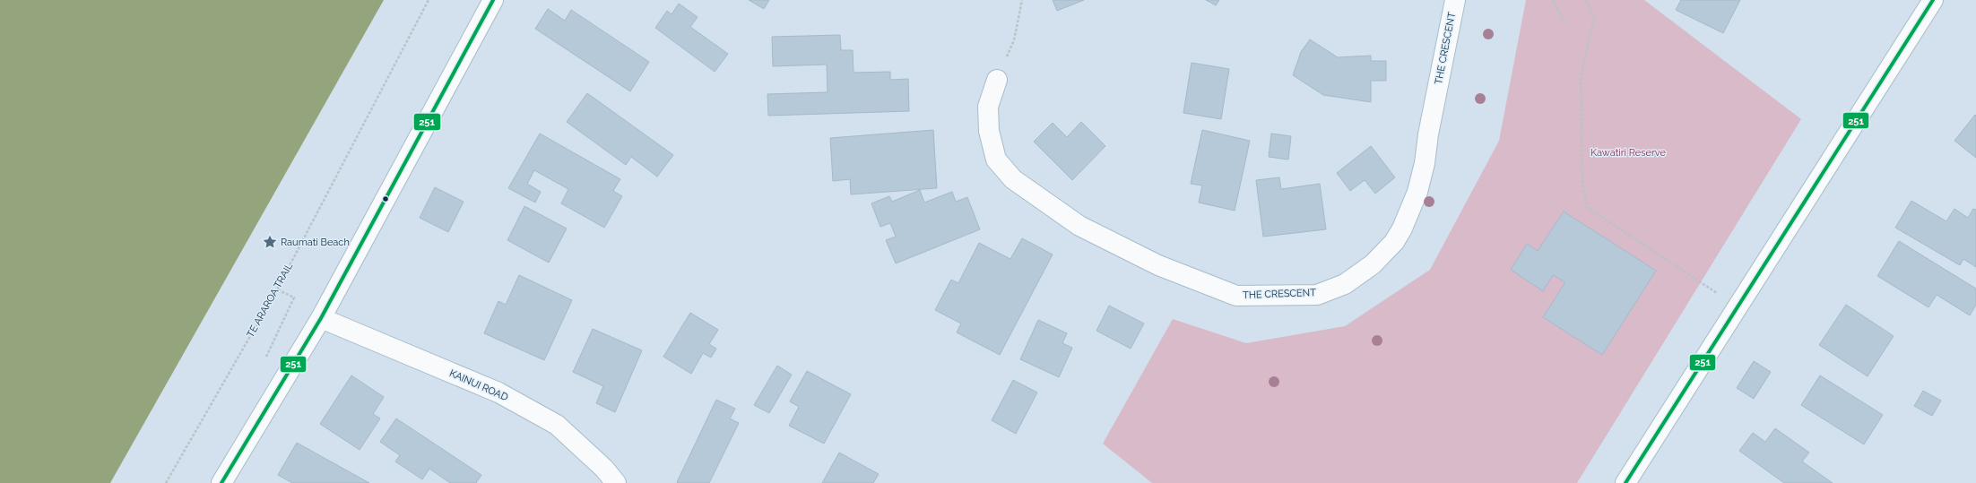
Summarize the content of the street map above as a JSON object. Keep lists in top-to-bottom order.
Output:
{
  "streets": {
    "street": ["THE CRESCENT", "KAINUI ROAD"],
    "path": ["TE ARAROA TRAIL"]
  },
  "parks": ["Kawatiri Reserve"],
  "places": {
    "place": ["Raumati Beach"]
  },
  "lines": ["transit line 251"]
}
